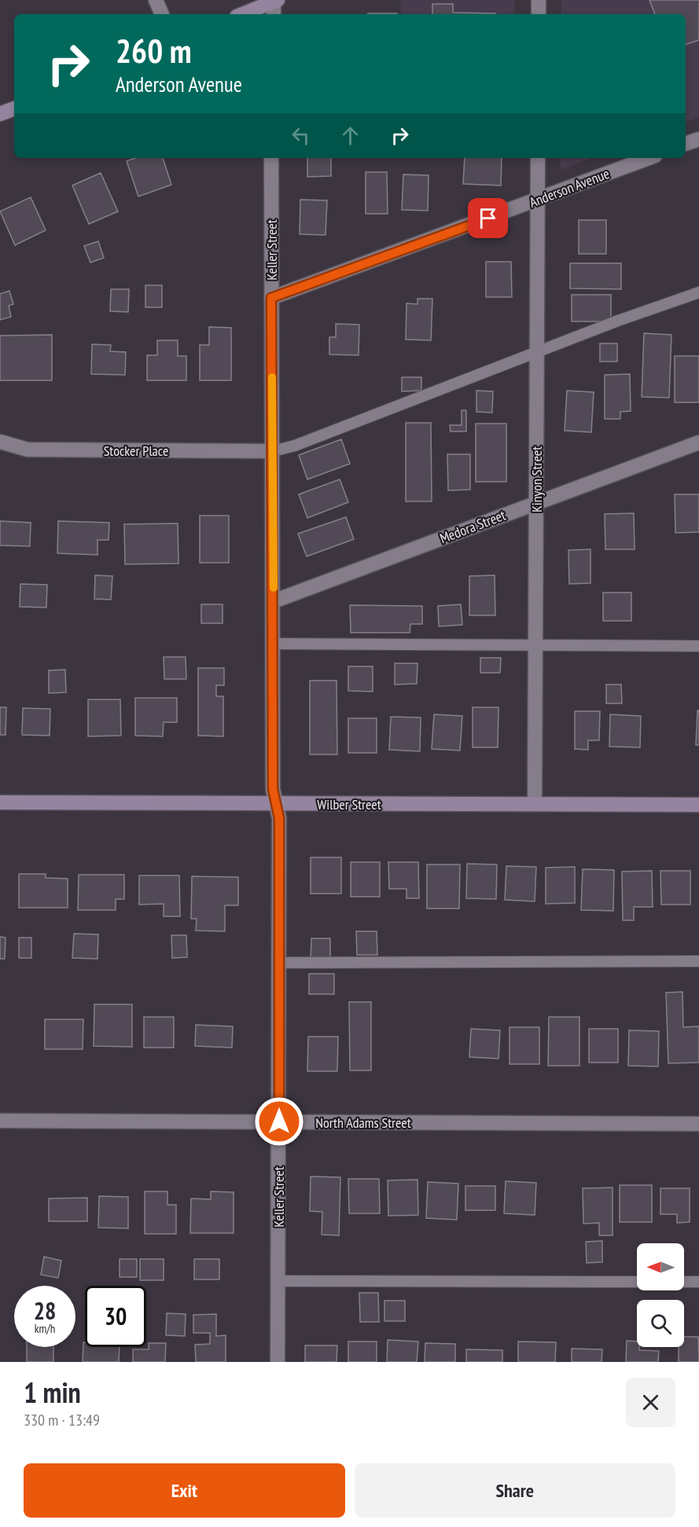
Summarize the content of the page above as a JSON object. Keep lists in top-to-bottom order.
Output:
{
  "streets": {
    "street": [
      "Anderson Avenue",
      "Keller Street",
      "Stocker Place",
      "Kinyon Street",
      "Medora Street",
      "Wilber Street",
      "North Adams Street"
    ]
  },
  "crossings": [
    ["Anderson Avenue", "Keller Street"],
    ["Anderson Avenue", "Kinyon Street"],
    ["Keller Street", "Stocker Place"],
    ["Keller Street", "Medora Street"],
    ["Keller Street", "Wilber Street"],
    ["Keller Street", "North Adams Street"],
    ["Kinyon Street", "Medora Street"],
    ["Kinyon Street", "Wilber Street"]
  ],
  "north": "left",
  "page": {
    "turn": ["260 m", "Anderson Avenue"],
    "speed": "28 km/h",
    "limit": "30",
    "heading": ["1 min", "330 m · 13:49"],
    "buttons": ["Exit", "Share"]
  }
}
